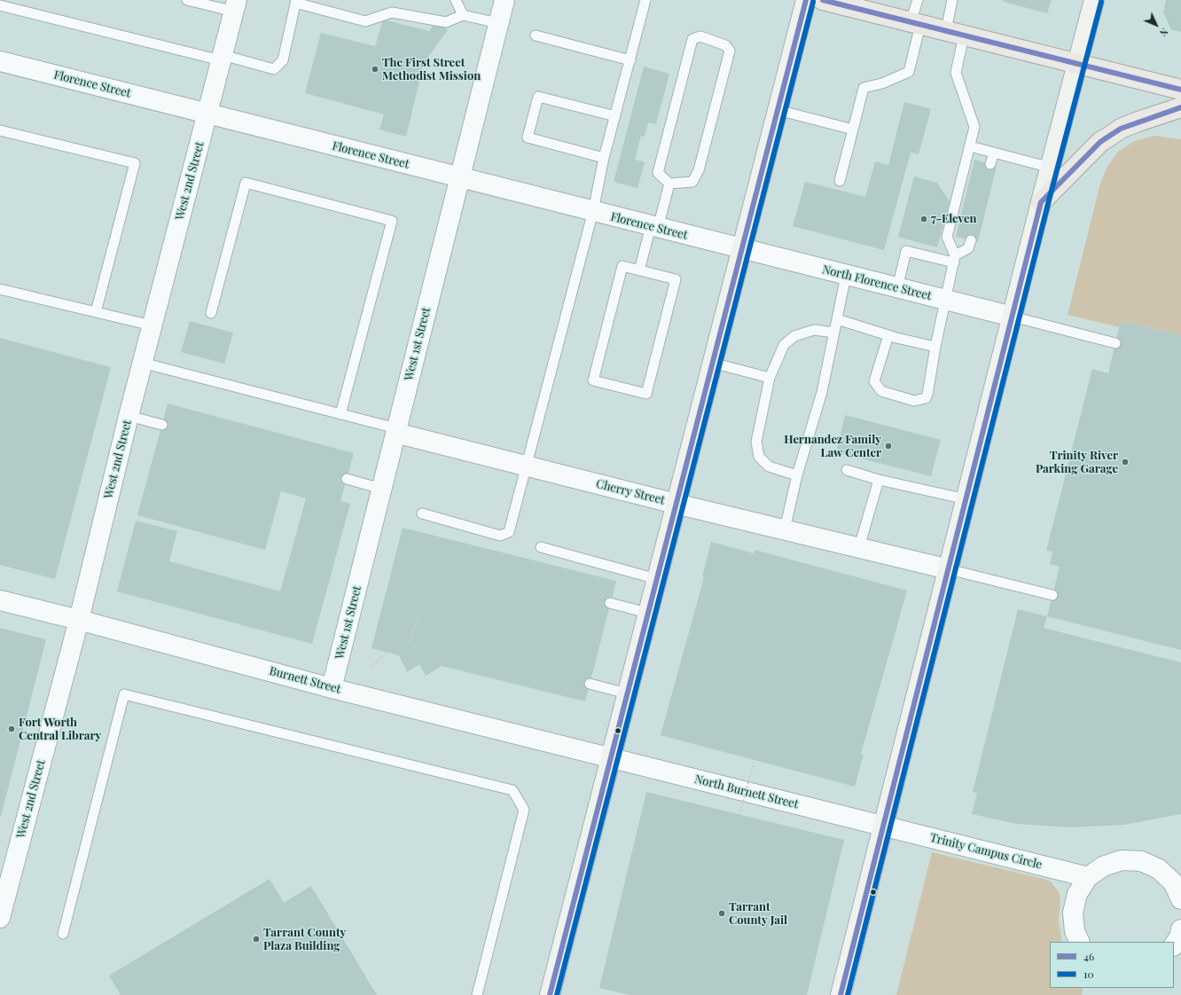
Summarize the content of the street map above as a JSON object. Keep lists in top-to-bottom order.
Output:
{
  "streets": {
    "street": [
      "Florence Street",
      "West 2nd Street",
      "North Florence Street",
      "West 1st Street",
      "Cherry Street",
      "Burnett Street",
      "North Burnett Street",
      "Trinity Campus Circle"
    ]
  },
  "crossings": [
    ["Florence Street", "West 2nd Street"],
    ["Florence Street", "North Florence Street"],
    ["Florence Street", "West 1st Street"],
    ["West 2nd Street", "Burnett Street"],
    ["West 1st Street", "Cherry Street"],
    ["West 1st Street", "Burnett Street"],
    ["Burnett Street", "North Burnett Street"],
    ["North Burnett Street", "Trinity Campus Circle"]
  ],
  "places": [
    "The First Street Methodist Mission",
    "7-Eleven",
    "Hernandez Family Law Center",
    "Trinity River Parking Garage",
    "Fort Worth Central Library",
    "Tarrant County Jail",
    "Tarrant County Plaza Building"
  ],
  "lines": ["transit line 46", "transit line 10"],
  "legend": ["46", "10"],
  "north": "bottom right"
}
